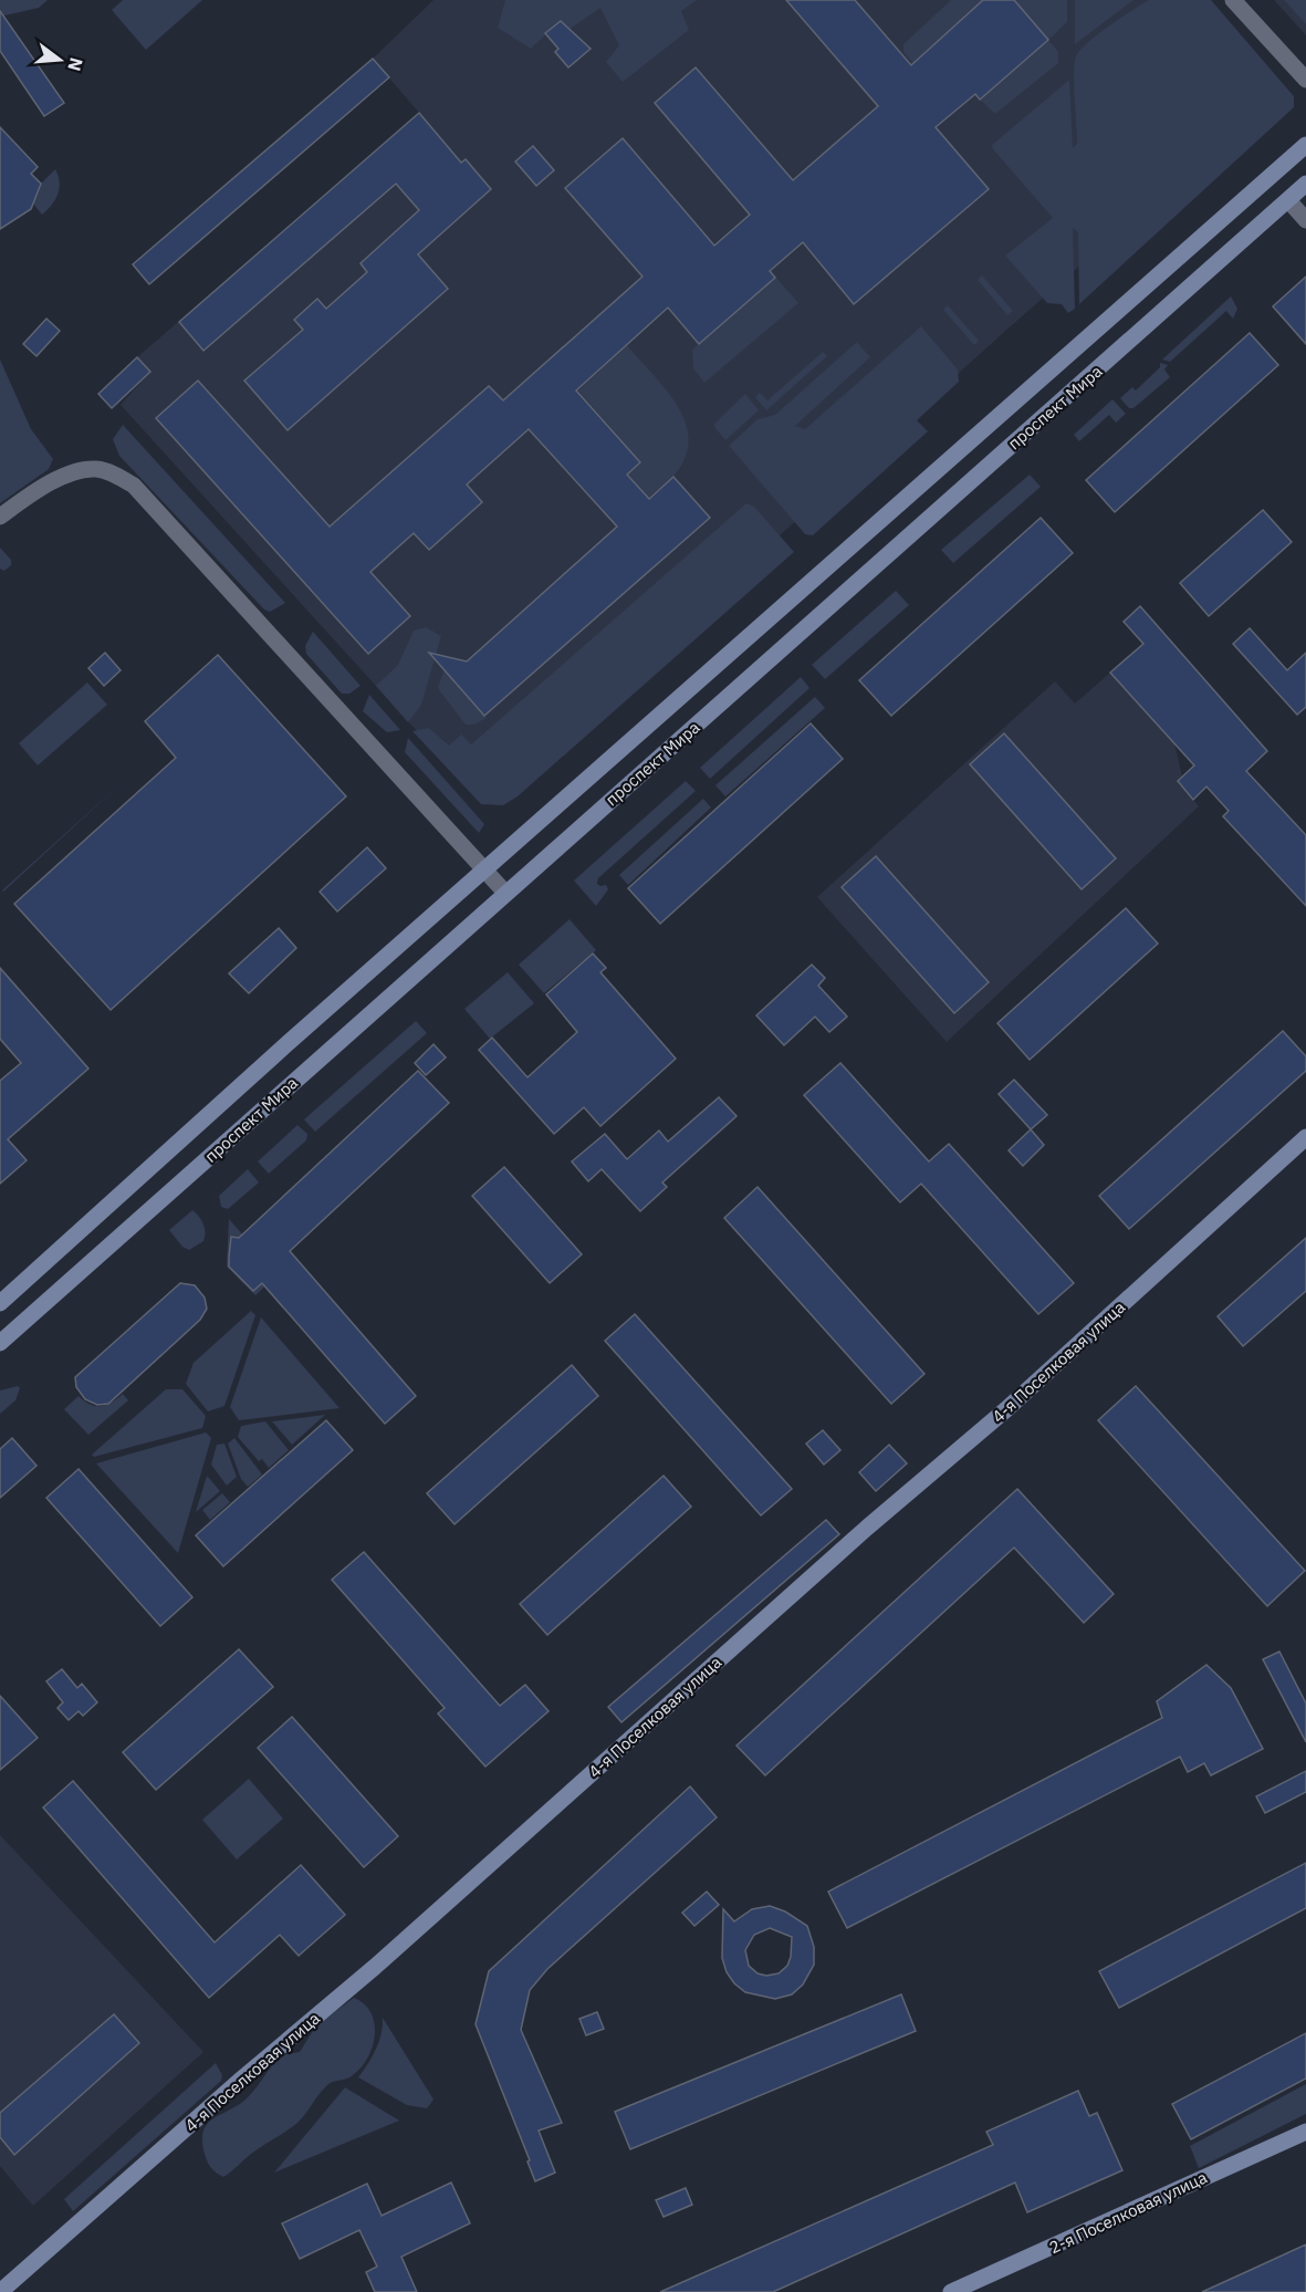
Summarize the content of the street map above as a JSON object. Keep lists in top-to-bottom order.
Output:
{
  "streets": {
    "main road": ["проспект Мира", "4-я Поселковая улица", "2-я Поселковая улица"]
  },
  "north": "right"
}
